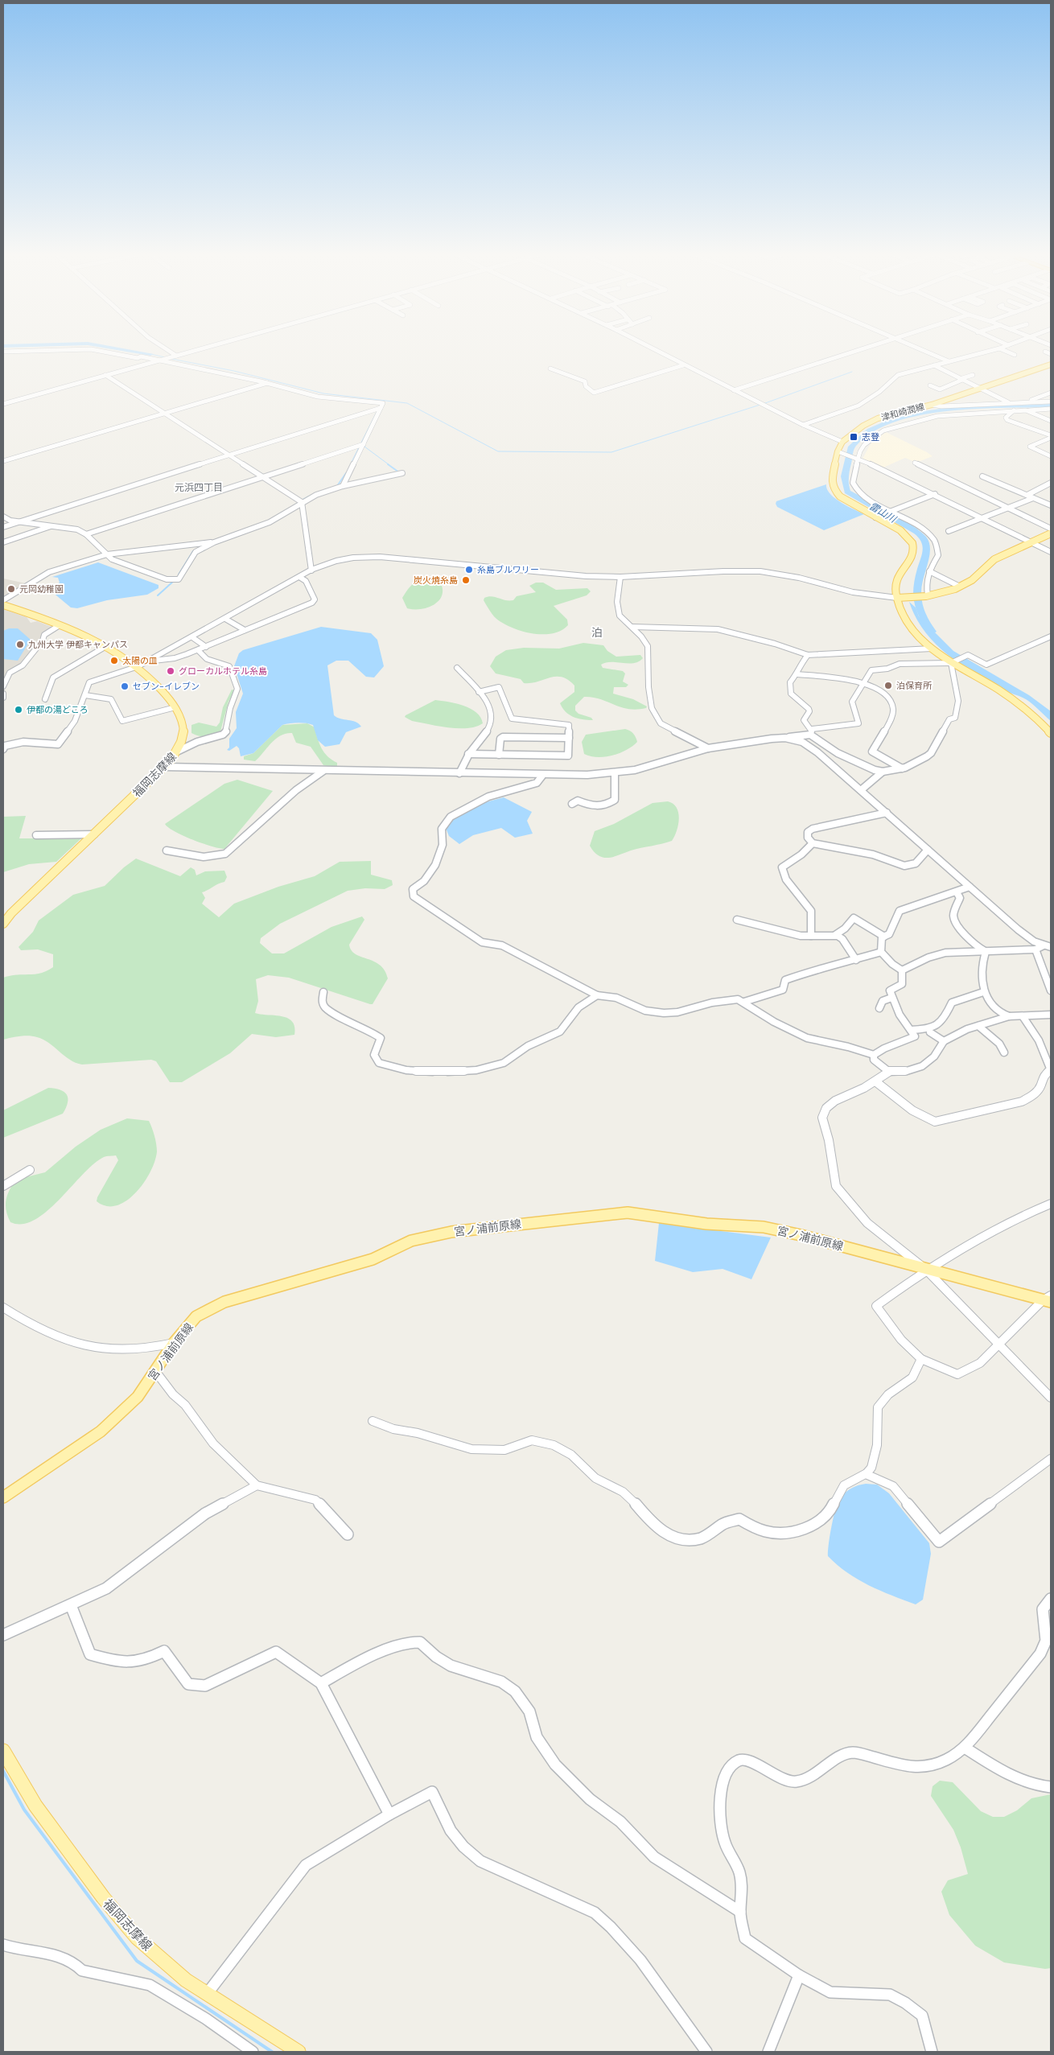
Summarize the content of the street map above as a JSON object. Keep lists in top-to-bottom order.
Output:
{
  "streets": {
    "main road": ["津和崎潤線", "福岡志摩線", "宮ノ浦前原線"]
  },
  "districts": ["元浜四丁目", "泊"],
  "water": ["雷山川"],
  "places": {
    "transit": ["志登"],
    "other": [
      "糸島ブルワリー",
      "炭火焼糸島",
      "元岡幼稚園",
      "九州大学 伊都キャンパス",
      "太陽の皿",
      "グローカルホテル糸島",
      "泊保育所",
      "セブン-イレブン",
      "伊都の湯どころ"
    ]
  }
}
